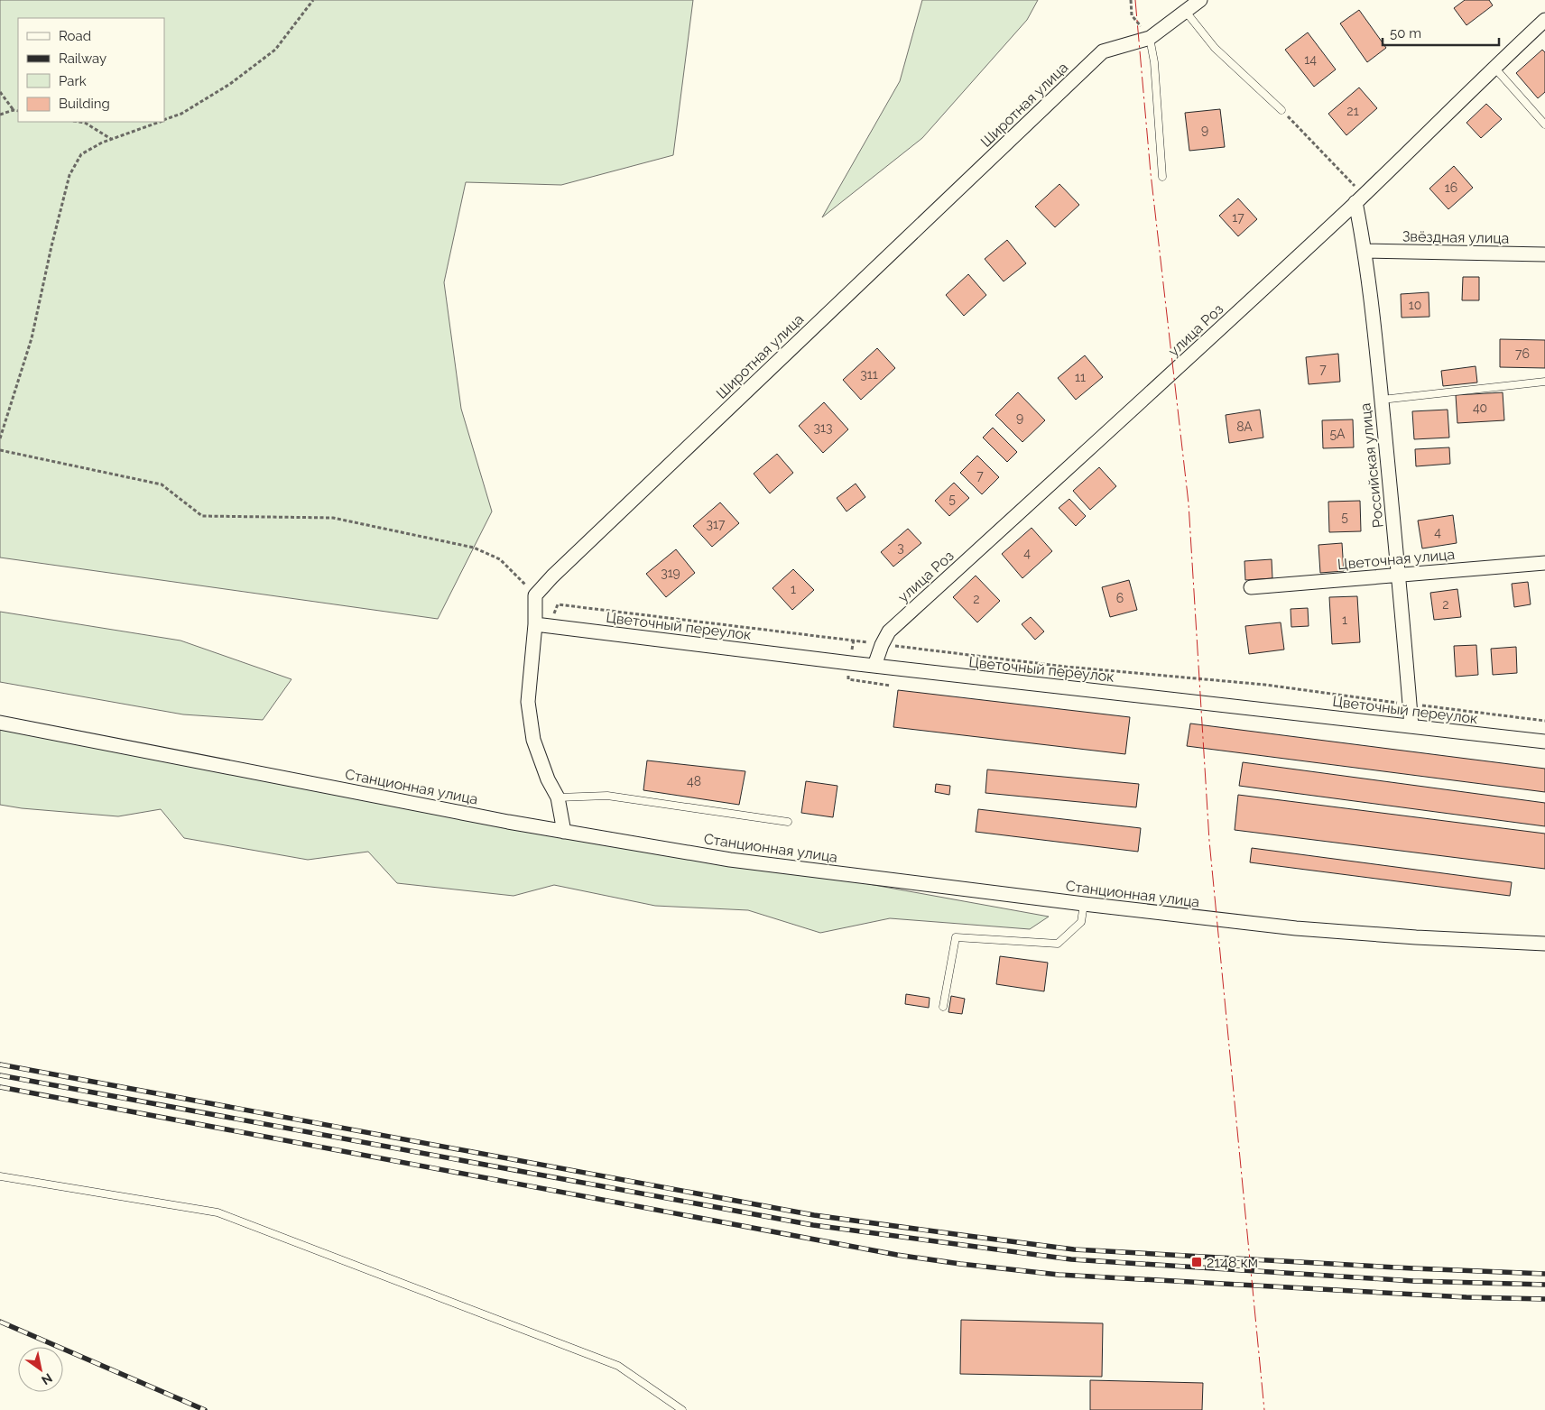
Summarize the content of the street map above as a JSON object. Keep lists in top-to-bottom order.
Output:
{
  "streets": {
    "street": [
      "Широтная улица",
      "Звёздная улица",
      "улица Роз",
      "Российская улица",
      "Цветочная улица",
      "Цветочный переулок",
      "Станционная улица"
    ]
  },
  "crossings": [
    ["Звёздная улица", "Российская улица"],
    ["улица Роз", "Российская улица"],
    ["улица Роз", "Цветочный переулок"],
    ["Российская улица", "Цветочная улица"],
    ["Российская улица", "Цветочный переулок"]
  ],
  "places": {
    "transit": ["2148 км"]
  },
  "house_numbers": [
    "14",
    "21",
    "9",
    "16",
    "17",
    "10",
    "76",
    "7",
    "311",
    "11",
    "40",
    "9",
    "8А",
    "313",
    "5А",
    "7",
    "5",
    "5",
    "317",
    "4",
    "3",
    "4",
    "319",
    "1",
    "6",
    "2",
    "2",
    "1",
    "48"
  ],
  "legend": [
    "Road",
    "Railway",
    "Park",
    "Building"
  ],
  "scale_bar": "50 m",
  "north": "bottom right"
}
